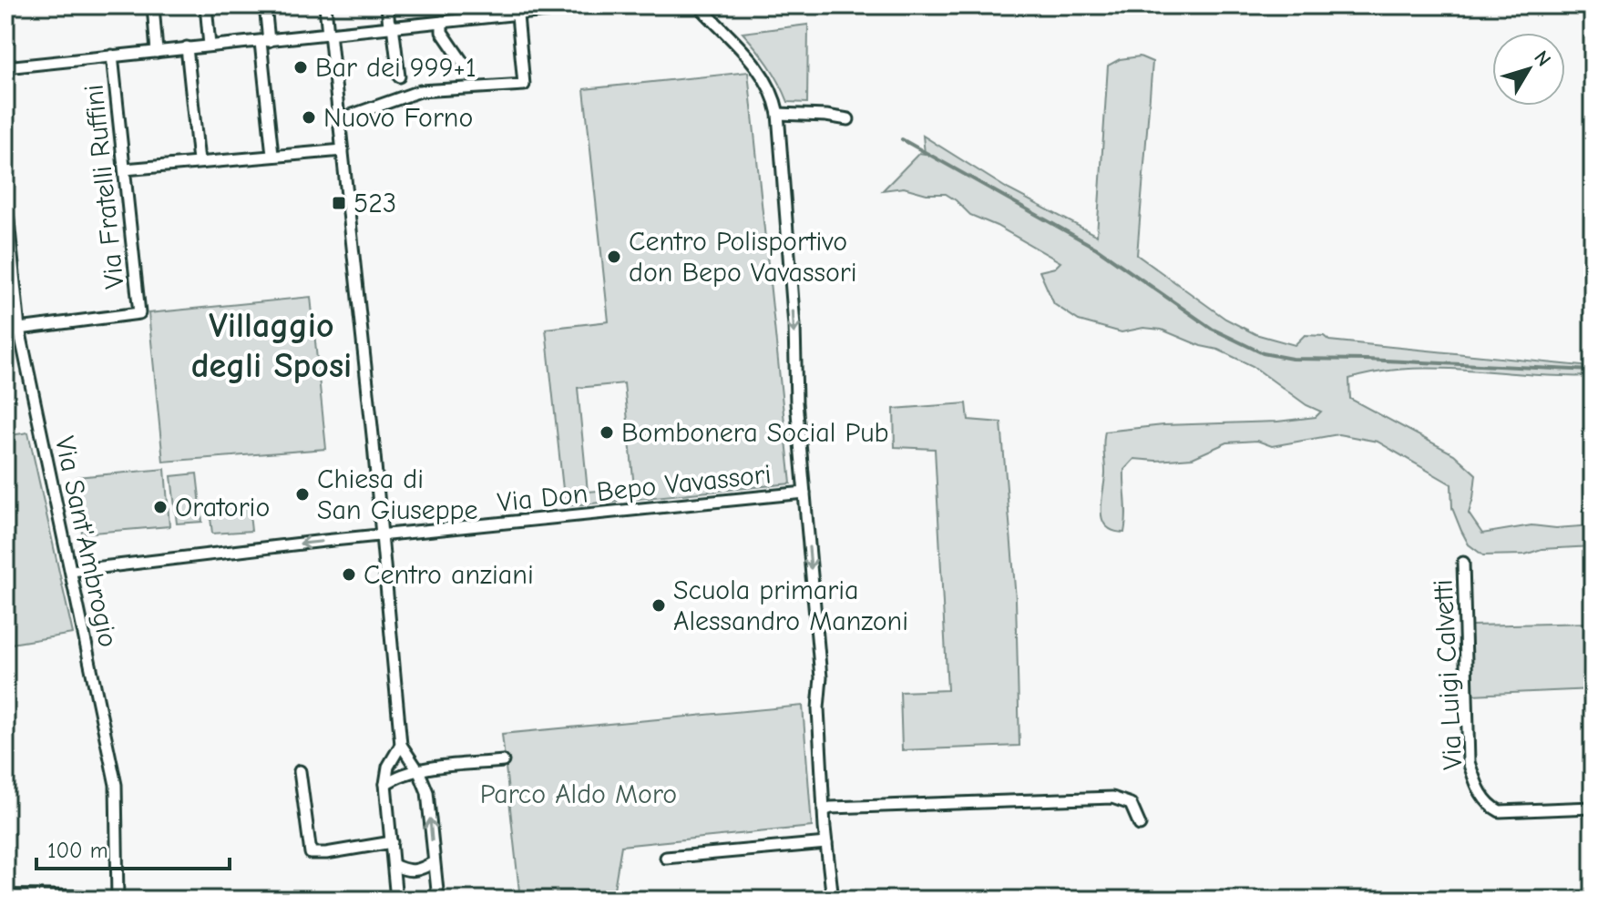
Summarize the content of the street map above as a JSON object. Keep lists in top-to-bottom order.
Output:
{
  "streets": {
    "street": [
      "Via Fratelli Ruffini",
      "Via Don Bepo Vavassori",
      "Via Sant'Ambrogio",
      "Via Luigi Calvetti"
    ]
  },
  "crossings": [
    ["Via Fratelli Ruffini", "Via Sant'Ambrogio"],
    ["Via Don Bepo Vavassori", "Via Sant'Ambrogio"]
  ],
  "one_way": ["Via Don Bepo Vavassori"],
  "districts": ["Villaggio degli Sposi"],
  "parks": ["Parco Aldo Moro"],
  "places": {
    "other": [
      "Bar dei 999+1",
      "Nuovo Forno",
      "Centro Polisportivo don Bepo Vavassori",
      "Bombonera Social Pub",
      "Chiesa di San Giuseppe",
      "Oratorio",
      "Centro anziani",
      "Scuola primaria Alessandro Manzoni"
    ],
    "transit": ["523"]
  },
  "scale_bar": "100 m",
  "north": "top right"
}
